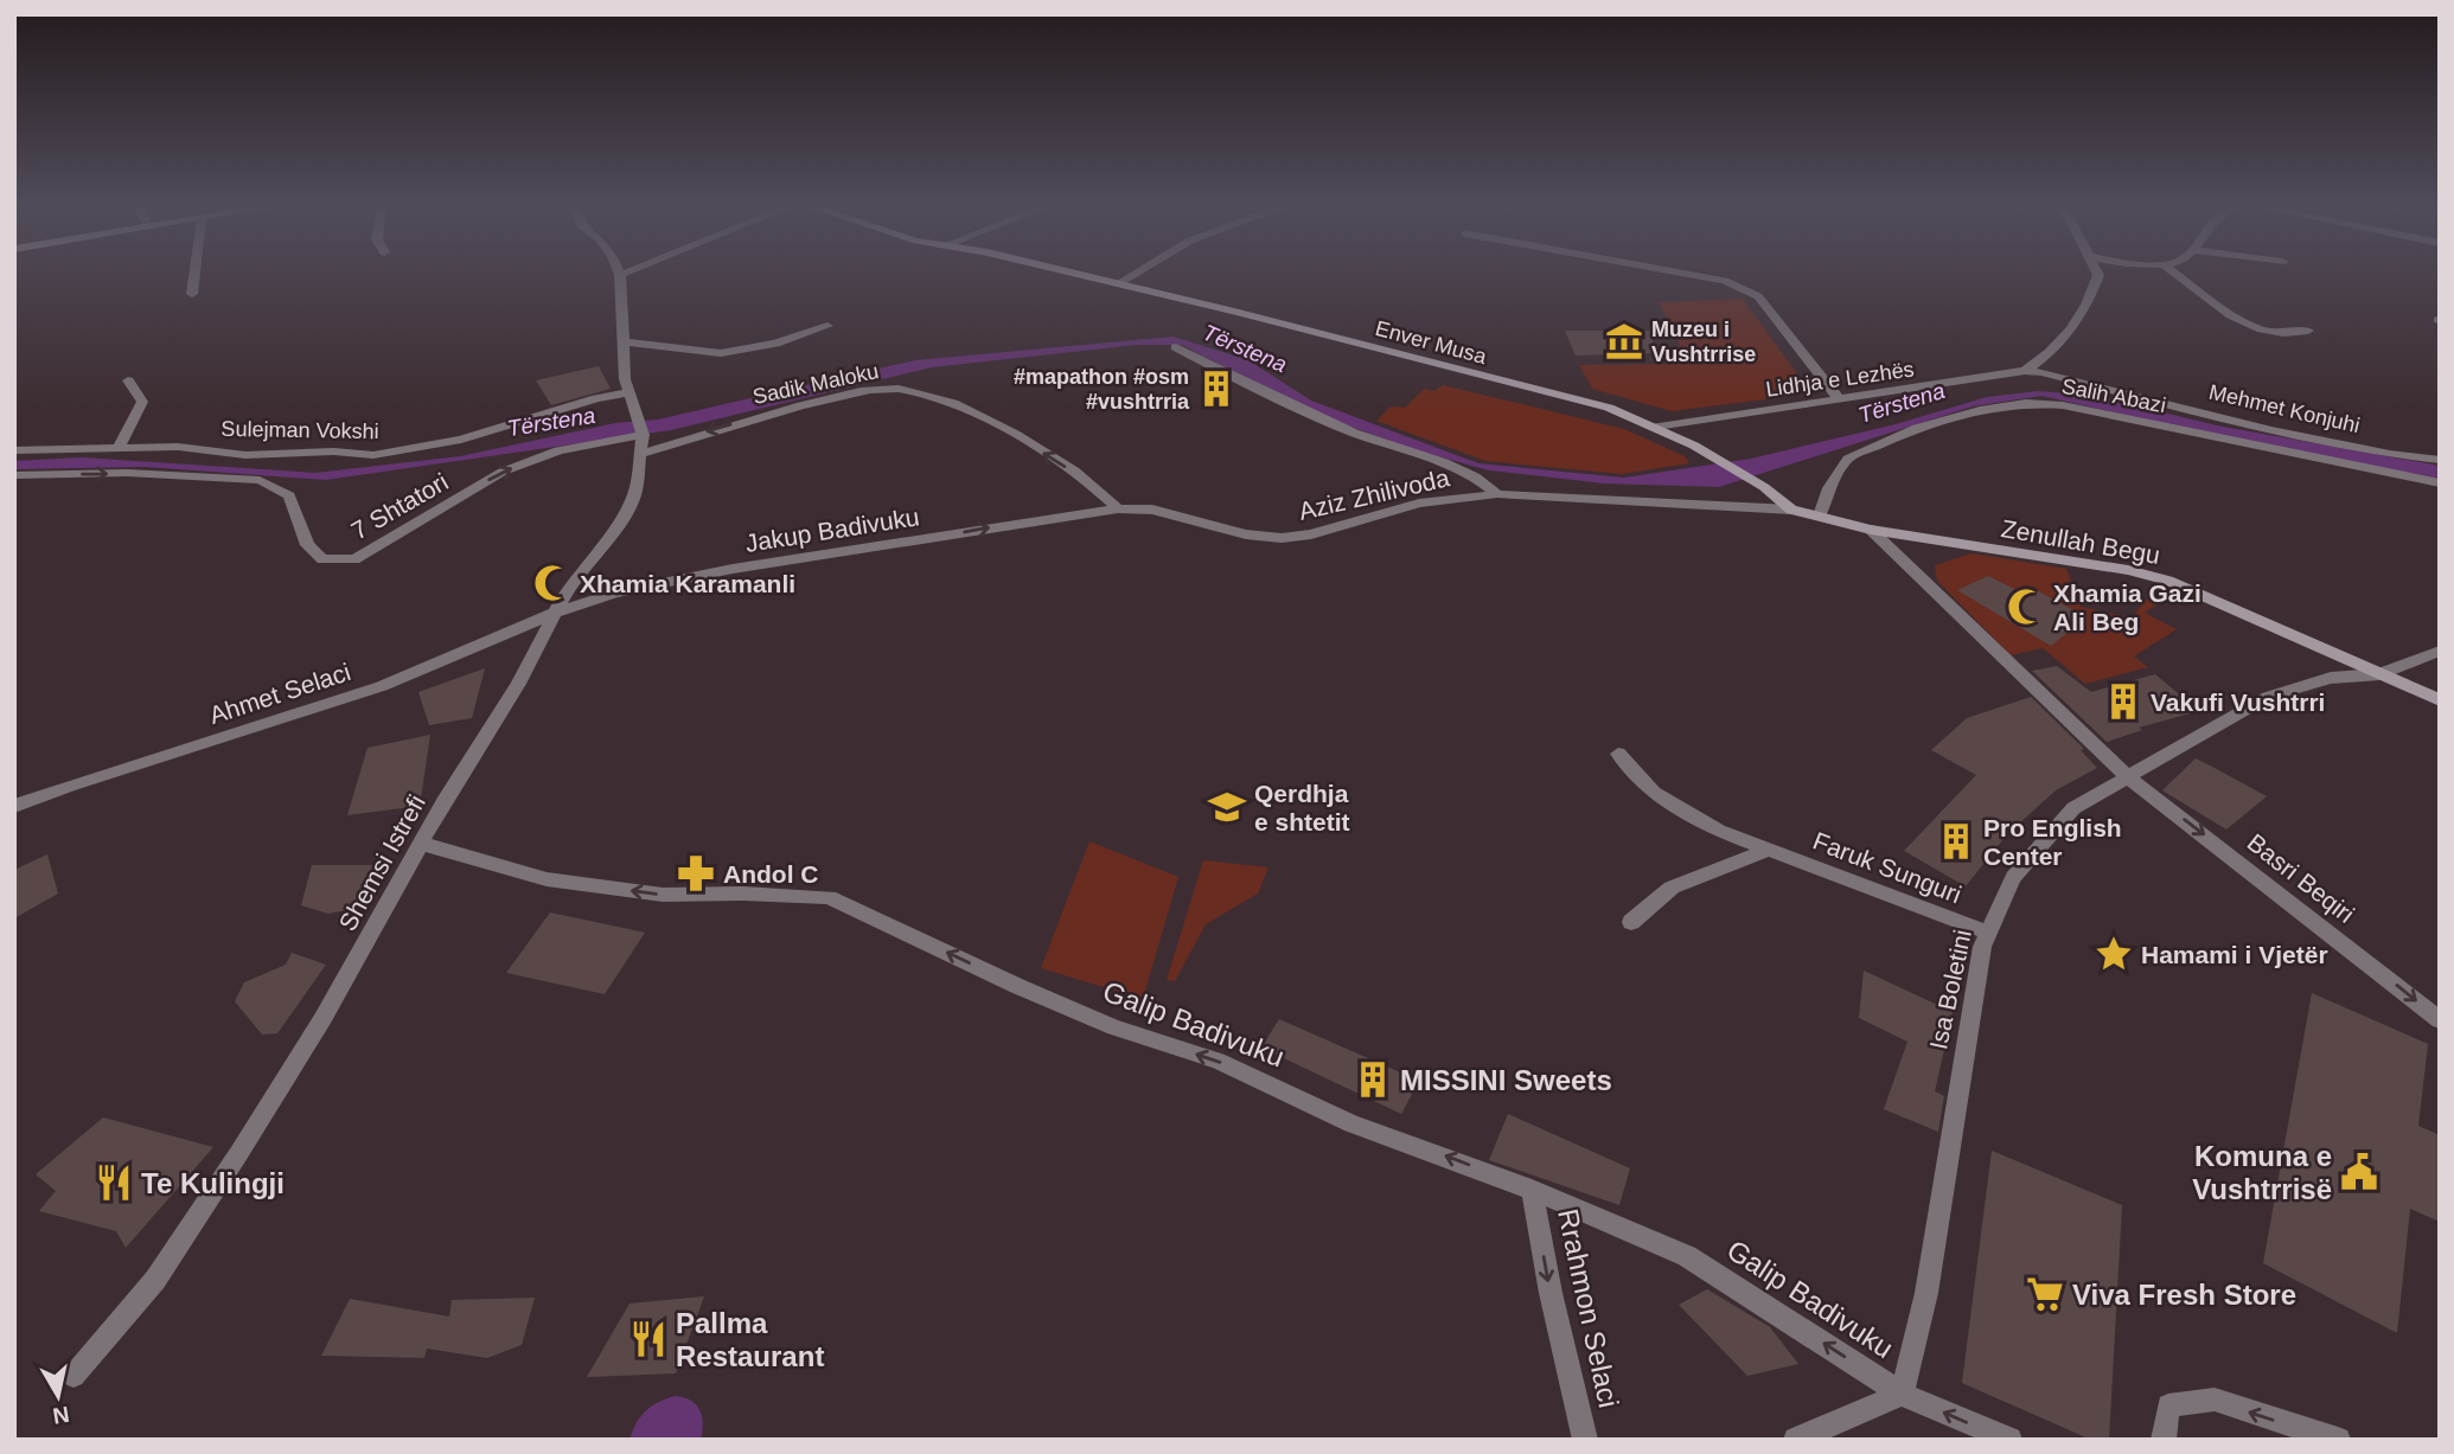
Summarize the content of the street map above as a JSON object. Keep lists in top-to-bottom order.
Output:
{
  "streets": {
    "street": [
      "Enver Musa",
      "Lidhja e Lezhës",
      "Sadik Maloku",
      "Salih Abazi",
      "Mehmet Konjuhi",
      "Sulejman Vokshi",
      "Aziz Zhilivoda",
      "7 Shtatori",
      "Jakup Badivuku",
      "Zenullah Begu",
      "Ahmet Selaci",
      "Shemsi Istrefi",
      "Faruk Sunguri",
      "Basri Beqiri",
      "Isa Boletini",
      "Galip Badivuku",
      "Rrahmon Selaci"
    ]
  },
  "crossings": [
    ["Enver Musa", "Lidhja e Lezhës"],
    ["Enver Musa", "Aziz Zhilivoda"],
    ["Enver Musa", "Zenullah Begu"],
    ["Lidhja e Lezhës", "Mehmet Konjuhi"],
    ["Sadik Maloku", "Aziz Zhilivoda"],
    ["Sadik Maloku", "7 Shtatori"],
    ["Sadik Maloku", "Jakup Badivuku"],
    ["Sadik Maloku", "Shemsi Istrefi"],
    ["Salih Abazi", "Zenullah Begu"],
    ["Sulejman Vokshi", "Shemsi Istrefi"],
    ["Aziz Zhilivoda", "Jakup Badivuku"],
    ["Aziz Zhilivoda", "Zenullah Begu"],
    ["7 Shtatori", "Shemsi Istrefi"],
    ["Jakup Badivuku", "Ahmet Selaci"],
    ["Jakup Badivuku", "Shemsi Istrefi"],
    ["Zenullah Begu", "Basri Beqiri"],
    ["Zenullah Begu", "Isa Boletini"],
    ["Ahmet Selaci", "Shemsi Istrefi"],
    ["Shemsi Istrefi", "Galip Badivuku"],
    ["Faruk Sunguri", "Isa Boletini"],
    ["Basri Beqiri", "Isa Boletini"],
    ["Isa Boletini", "Galip Badivuku"],
    ["Galip Badivuku", "Rrahmon Selaci"]
  ],
  "one_way": [
    "7 Shtatori",
    "Jakup Badivuku",
    "Basri Beqiri",
    "Galip Badivuku",
    "Rrahmon Selaci"
  ],
  "water": ["Tërstena"],
  "places": {
    "museum": ["Muzeu i Vushtrrise"],
    "building": [
      "#mapathon #osm #vushtrria",
      "Vakufi Vushtrri",
      "Pro English Center",
      "MISSINI Sweets"
    ],
    "mosque": ["Xhamia Karamanli", "Xhamia Gazi Ali Beg"],
    "school or university": ["Qerdhja e shtetit"],
    "pharmacy": ["Andol C"],
    "place": ["Hamami i Vjetër"],
    "public building": ["Komuna e Vushtrrisë"],
    "restaurant": ["Te Kulingji", "Pallma Restaurant"],
    "supermarket": ["Viva Fresh Store"]
  },
  "north": "bottom"
}
